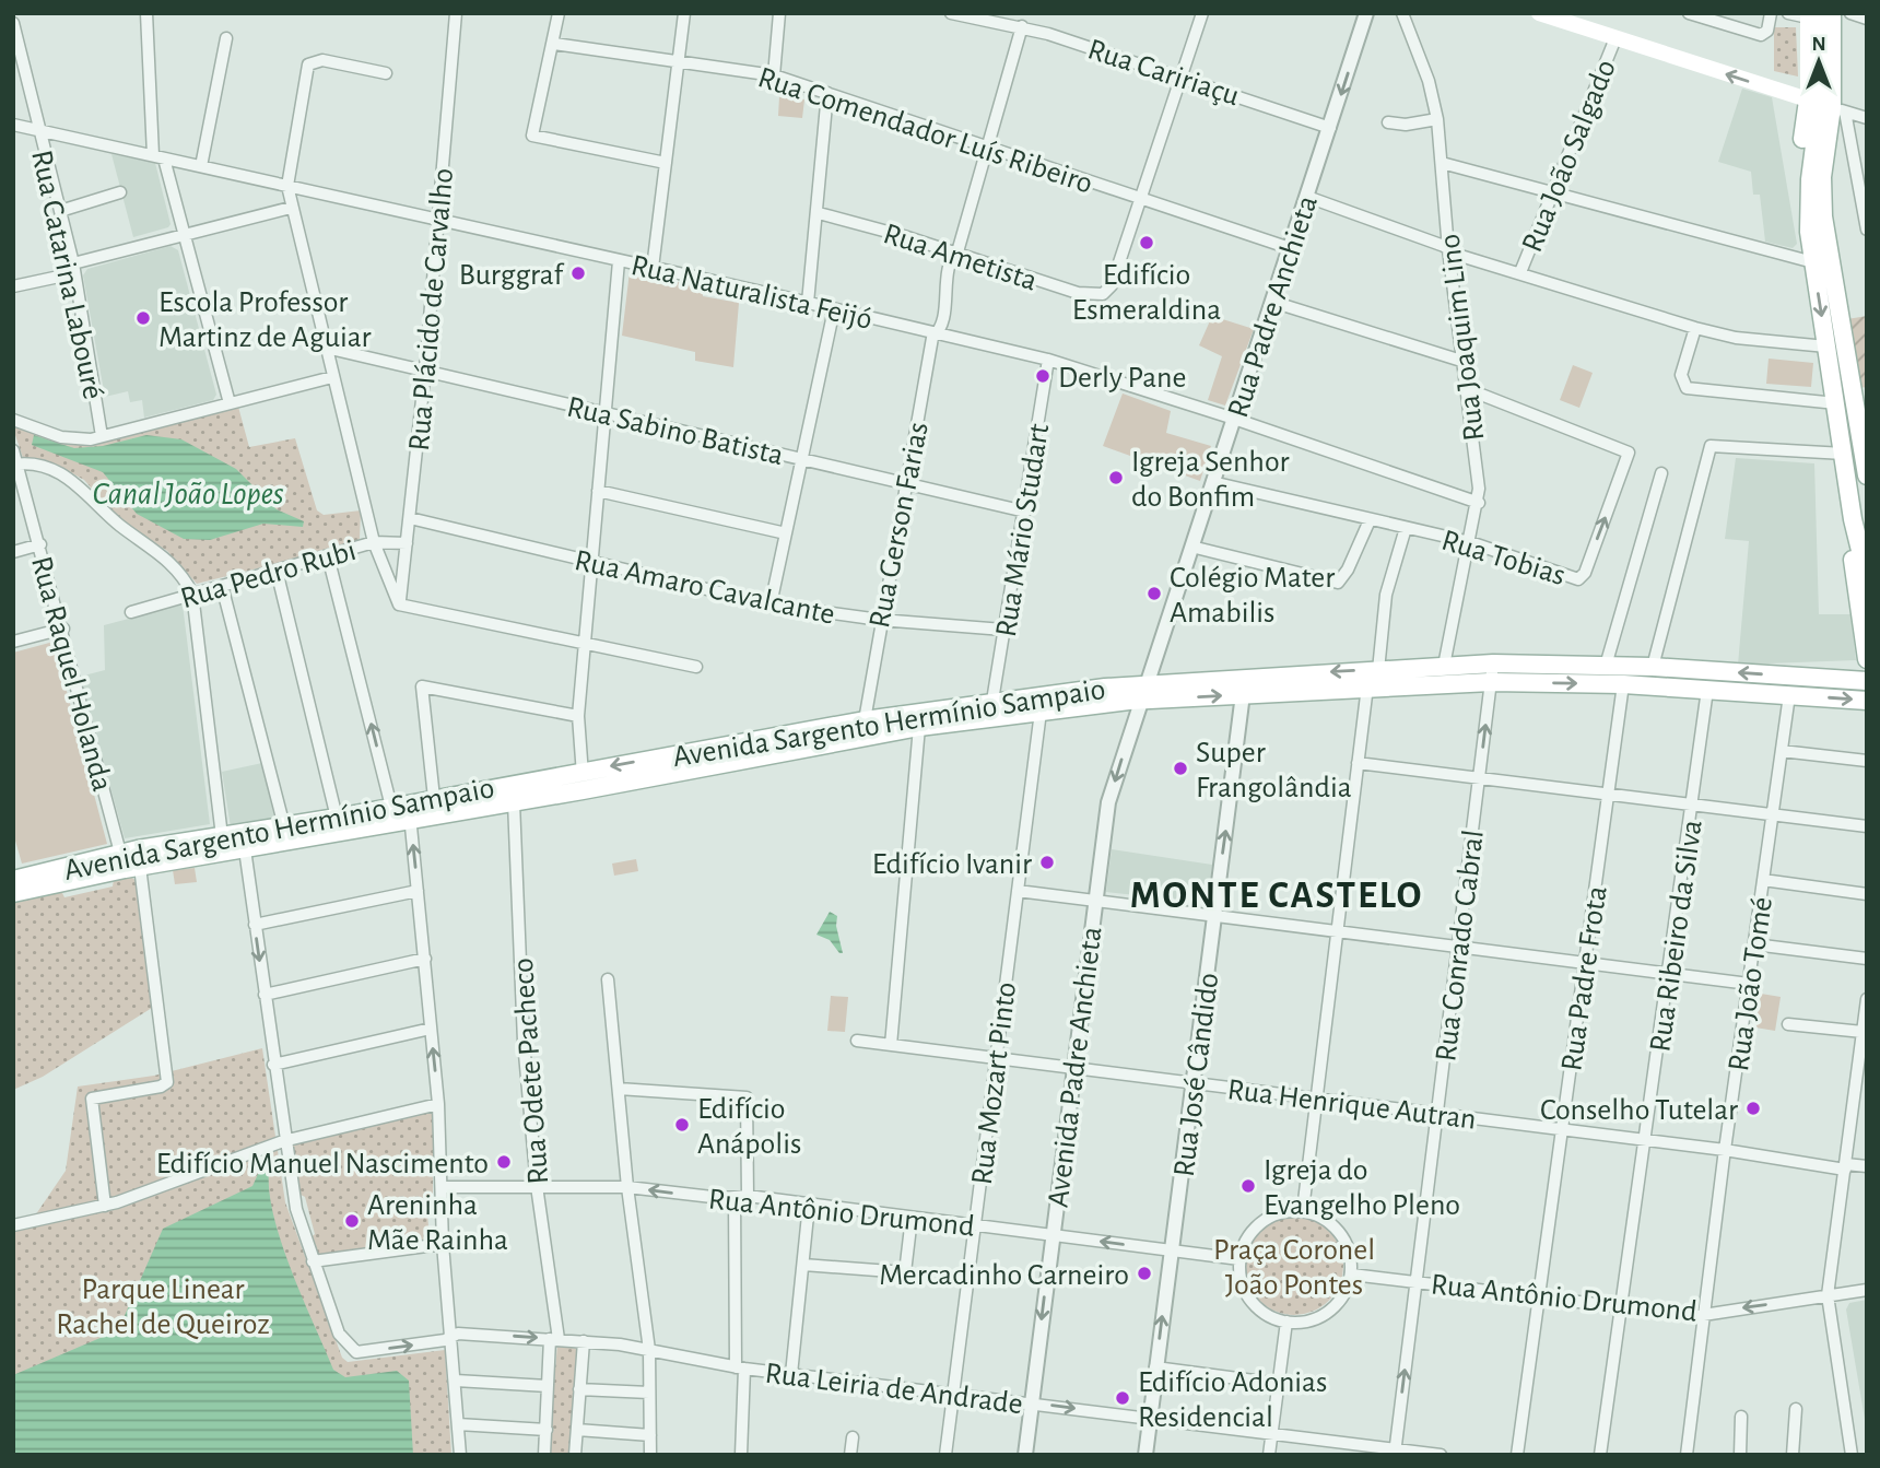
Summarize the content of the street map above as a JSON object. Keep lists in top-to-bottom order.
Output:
{
  "streets": {
    "main road": ["Avenida Sargento Hermínio Sampaio"],
    "street": [
      "Rua Caririaçu",
      "Rua Comendador Luís Ribeiro",
      "Rua João Salgado",
      "Rua Ametista",
      "Rua Catarina Labouré",
      "Rua Naturalista Feijó",
      "Rua Padre Anchieta",
      "Rua Plácido de Carvalho",
      "Rua Joaquim Lino",
      "Rua Sabino Batista",
      "Rua Gerson Farias",
      "Rua Mário Studart",
      "Rua Tobias",
      "Rua Pedro Rubi",
      "Rua Amaro Cavalcante",
      "Rua Raquel Holanda",
      "Rua Ribeiro da Silva",
      "Rua Conrado Cabral",
      "Rua Padre Frota",
      "Rua João Tomé",
      "Avenida Padre Anchieta",
      "Rua Odete Pacheco",
      "Rua José Cândido",
      "Rua Mozart Pinto",
      "Rua Henrique Autran",
      "Rua Antônio Drumond",
      "Rua Leiria de Andrade"
    ]
  },
  "crossings": [
    ["Rua Caririaçu", "Rua Padre Anchieta"],
    ["Rua Caririaçu", "Rua Gerson Farias"],
    ["Rua Comendador Luís Ribeiro", "Rua Ametista"],
    ["Rua Comendador Luís Ribeiro", "Rua Padre Anchieta"],
    ["Rua Comendador Luís Ribeiro", "Rua Gerson Farias"],
    ["Rua Ametista", "Rua Gerson Farias"],
    ["Rua Catarina Labouré", "Rua Naturalista Feijó"],
    ["Rua Naturalista Feijó", "Rua Padre Anchieta"],
    ["Rua Naturalista Feijó", "Rua Plácido de Carvalho"],
    ["Rua Naturalista Feijó", "Rua Joaquim Lino"],
    ["Rua Naturalista Feijó", "Rua Gerson Farias"],
    ["Rua Naturalista Feijó", "Rua Mário Studart"],
    ["Rua Padre Anchieta", "Rua Tobias"],
    ["Rua Padre Anchieta", "Avenida Sargento Hermínio Sampaio"],
    ["Rua Padre Anchieta", "Avenida Padre Anchieta"],
    ["Rua Plácido de Carvalho", "Rua Sabino Batista"],
    ["Rua Plácido de Carvalho", "Rua Pedro Rubi"],
    ["Rua Plácido de Carvalho", "Rua Amaro Cavalcante"],
    ["Rua Joaquim Lino", "Rua Tobias"],
    ["Rua Joaquim Lino", "Avenida Sargento Hermínio Sampaio"],
    ["Rua Sabino Batista", "Rua Gerson Farias"],
    ["Rua Sabino Batista", "Rua Mário Studart"],
    ["Rua Gerson Farias", "Rua Amaro Cavalcante"],
    ["Rua Gerson Farias", "Avenida Sargento Hermínio Sampaio"],
    ["Rua Mário Studart", "Rua Amaro Cavalcante"],
    ["Rua Mário Studart", "Avenida Sargento Hermínio Sampaio"],
    ["Rua Raquel Holanda", "Avenida Sargento Hermínio Sampaio"],
    ["Avenida Sargento Hermínio Sampaio", "Rua Ribeiro da Silva"],
    ["Avenida Sargento Hermínio Sampaio", "Rua Conrado Cabral"],
    ["Avenida Sargento Hermínio Sampaio", "Rua Padre Frota"],
    ["Avenida Sargento Hermínio Sampaio", "Rua João Tomé"],
    ["Avenida Sargento Hermínio Sampaio", "Avenida Padre Anchieta"],
    ["Avenida Sargento Hermínio Sampaio", "Rua Odete Pacheco"],
    ["Avenida Sargento Hermínio Sampaio", "Rua José Cândido"],
    ["Avenida Sargento Hermínio Sampaio", "Rua Mozart Pinto"],
    ["Rua Ribeiro da Silva", "Rua Henrique Autran"],
    ["Rua Ribeiro da Silva", "Rua Antônio Drumond"],
    ["Rua Conrado Cabral", "Rua Henrique Autran"],
    ["Rua Conrado Cabral", "Rua Antônio Drumond"],
    ["Rua Conrado Cabral", "Rua Leiria de Andrade"],
    ["Rua Padre Frota", "Rua Henrique Autran"],
    ["Rua Padre Frota", "Rua Antônio Drumond"],
    ["Rua João Tomé", "Rua Henrique Autran"],
    ["Rua João Tomé", "Rua Antônio Drumond"],
    ["Avenida Padre Anchieta", "Rua Henrique Autran"],
    ["Avenida Padre Anchieta", "Rua Antônio Drumond"],
    ["Avenida Padre Anchieta", "Rua Leiria de Andrade"],
    ["Rua Odete Pacheco", "Rua Antônio Drumond"],
    ["Rua Odete Pacheco", "Rua Leiria de Andrade"],
    ["Rua José Cândido", "Rua Henrique Autran"],
    ["Rua José Cândido", "Rua Antônio Drumond"],
    ["Rua José Cândido", "Rua Leiria de Andrade"],
    ["Rua Mozart Pinto", "Rua Henrique Autran"],
    ["Rua Mozart Pinto", "Rua Antônio Drumond"],
    ["Rua Mozart Pinto", "Rua Leiria de Andrade"]
  ],
  "one_way": ["Avenida Padre Anchieta", "Rua José Cândido"],
  "districts": ["MONTE CASTELO"],
  "water": ["Canal João Lopes"],
  "parks": ["Praça Coronel João Pontes", "Parque Linear Rachel de Queiroz"],
  "places": [
    "Edifício Esmeraldina",
    "Burggraf",
    "Escola Professor Martinz de Aguiar",
    "Derly Pane",
    "Igreja Senhor do Bonfim",
    "Colégio Mater Amabilis",
    "Super Frangolândia",
    "Edifício Ivanir",
    "Conselho Tutelar",
    "Edifício Anápolis",
    "Edifício Manuel Nascimento",
    "Igreja do Evangelho Pleno",
    "Areninha Mãe Rainha",
    "Mercadinho Carneiro",
    "Edifício Adonias Residencial"
  ],
  "north": "top"
}
